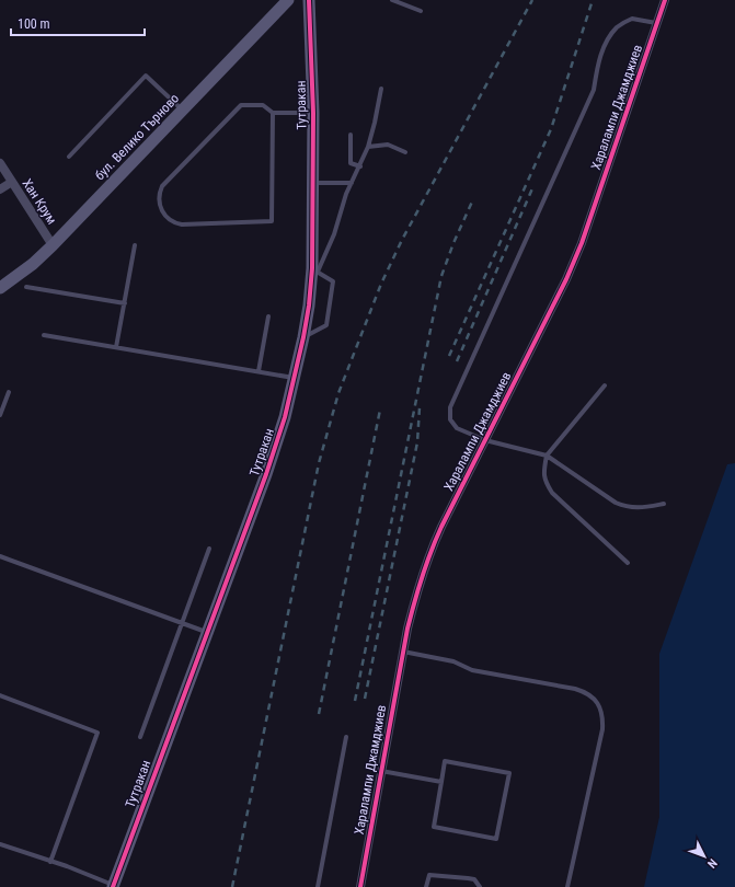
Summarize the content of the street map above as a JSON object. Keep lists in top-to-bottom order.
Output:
{
  "streets": {
    "street": [
      "Тутракан",
      "Харалампи Джамджиев",
      "бул. Велико Търново",
      "Хан Крум"
    ]
  },
  "crossings": [
    ["бул. Велико Търново", "Хан Крум"]
  ],
  "scale_bar": "100 m",
  "north": "bottom right"
}
